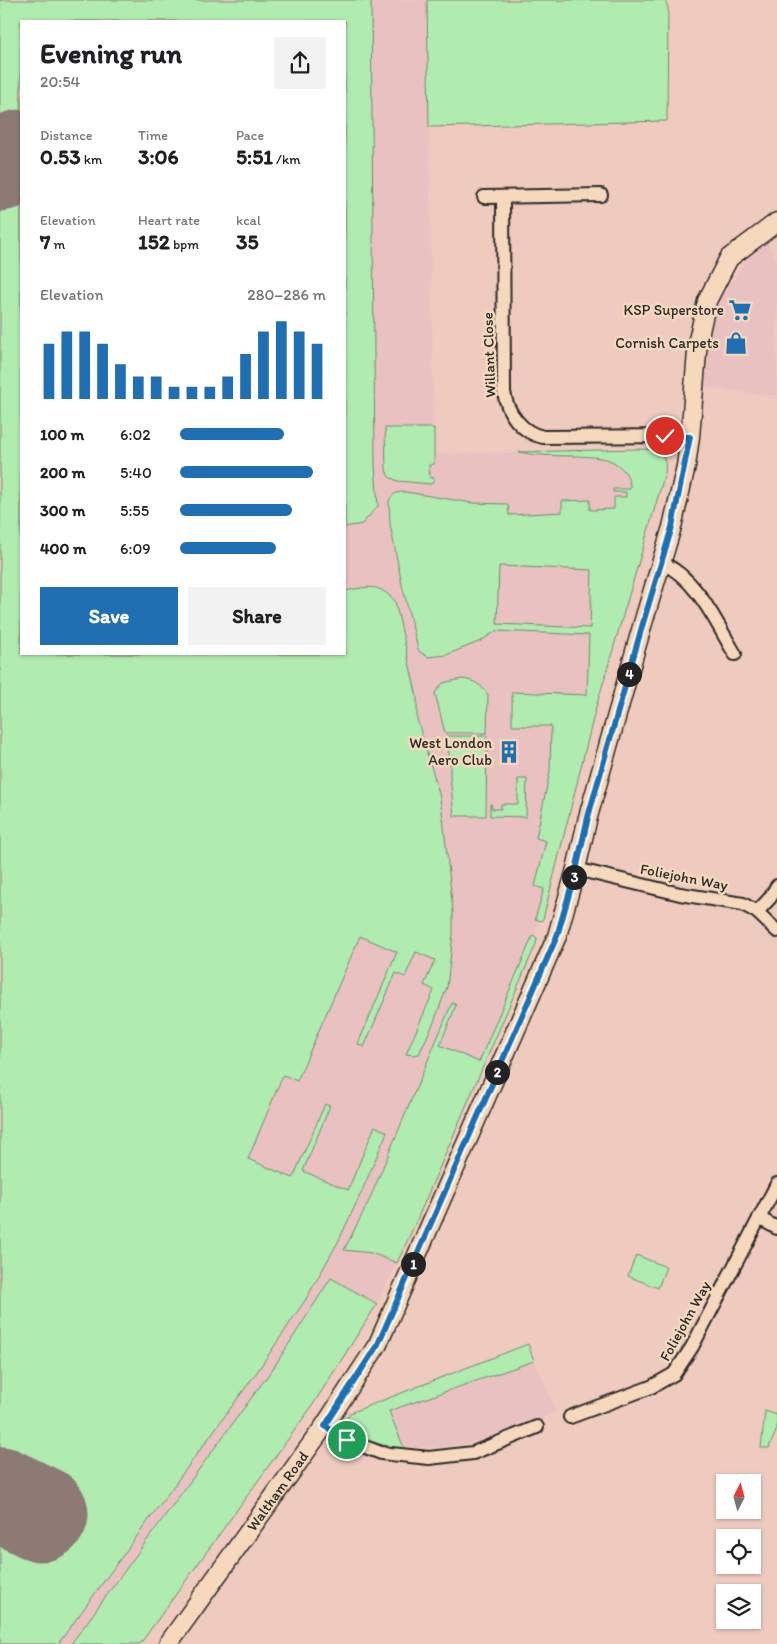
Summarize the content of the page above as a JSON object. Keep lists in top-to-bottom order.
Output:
{
  "streets": {
    "street": ["Willant Close", "Foliejohn Way", "Waltham Road"]
  },
  "crossings": [
    ["Willant Close", "Waltham Road"],
    ["Foliejohn Way", "Waltham Road"]
  ],
  "places": {
    "supermarket": ["KSP Superstore"],
    "shop": ["Cornish Carpets"],
    "building": ["West London Aero Club"]
  },
  "north": "top",
  "page": {
    "heading": ["Evening run", "20:54"],
    "stats": [
      ["Distance", "0.53 km"],
      ["Time", "3:06"],
      ["Pace", "5:51 /km"],
      ["Elevation", "7 m"],
      ["Heart rate", "152 bpm"],
      ["kcal", "35"]
    ],
    "chart": ["Elevation", "280–286 m"],
    "list": [
      {
        "name": "100 m",
        "note": "6:02"
      },
      {
        "name": "200 m",
        "note": "5:40"
      },
      {
        "name": "300 m",
        "note": "5:55"
      },
      {
        "name": "400 m",
        "note": "6:09"
      }
    ],
    "buttons": ["Save", "Share"],
    "pins": [
      "4",
      "3",
      "2",
      "1"
    ]
  }
}
